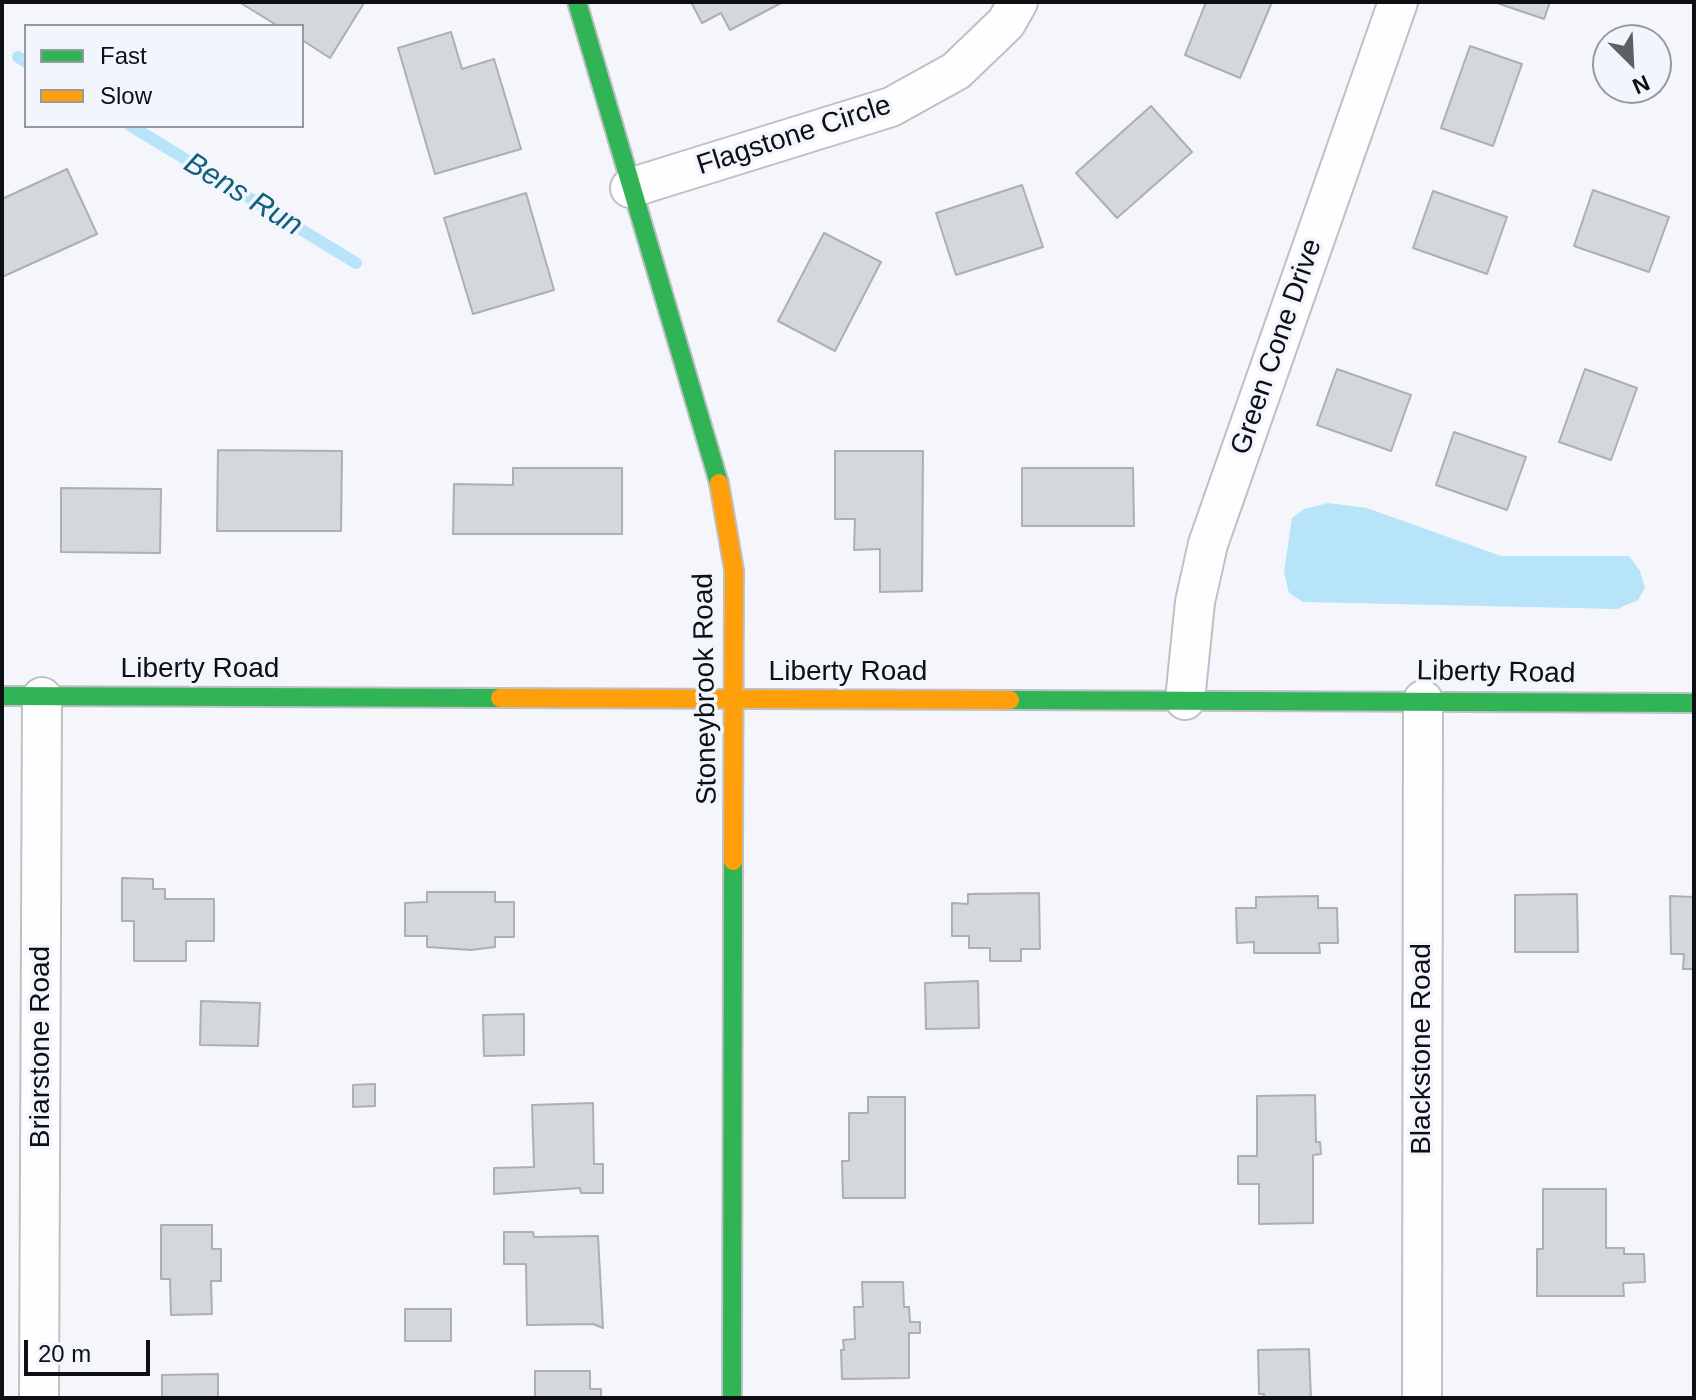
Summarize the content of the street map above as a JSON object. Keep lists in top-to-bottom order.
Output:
{
  "streets": {
    "main road": ["Liberty Road", "Stoneybrook Road"],
    "street": [
      "Flagstone Circle",
      "Green Cone Drive",
      "Briarstone Road",
      "Blackstone Road"
    ]
  },
  "crossings": [
    ["Flagstone Circle", "Stoneybrook Road"],
    ["Green Cone Drive", "Liberty Road"],
    ["Liberty Road", "Stoneybrook Road"],
    ["Liberty Road", "Briarstone Road"],
    ["Liberty Road", "Blackstone Road"]
  ],
  "water": ["Bens Run"],
  "legend": ["Fast", "Slow"],
  "scale_bar": "20 m",
  "north": "bottom right"
}
